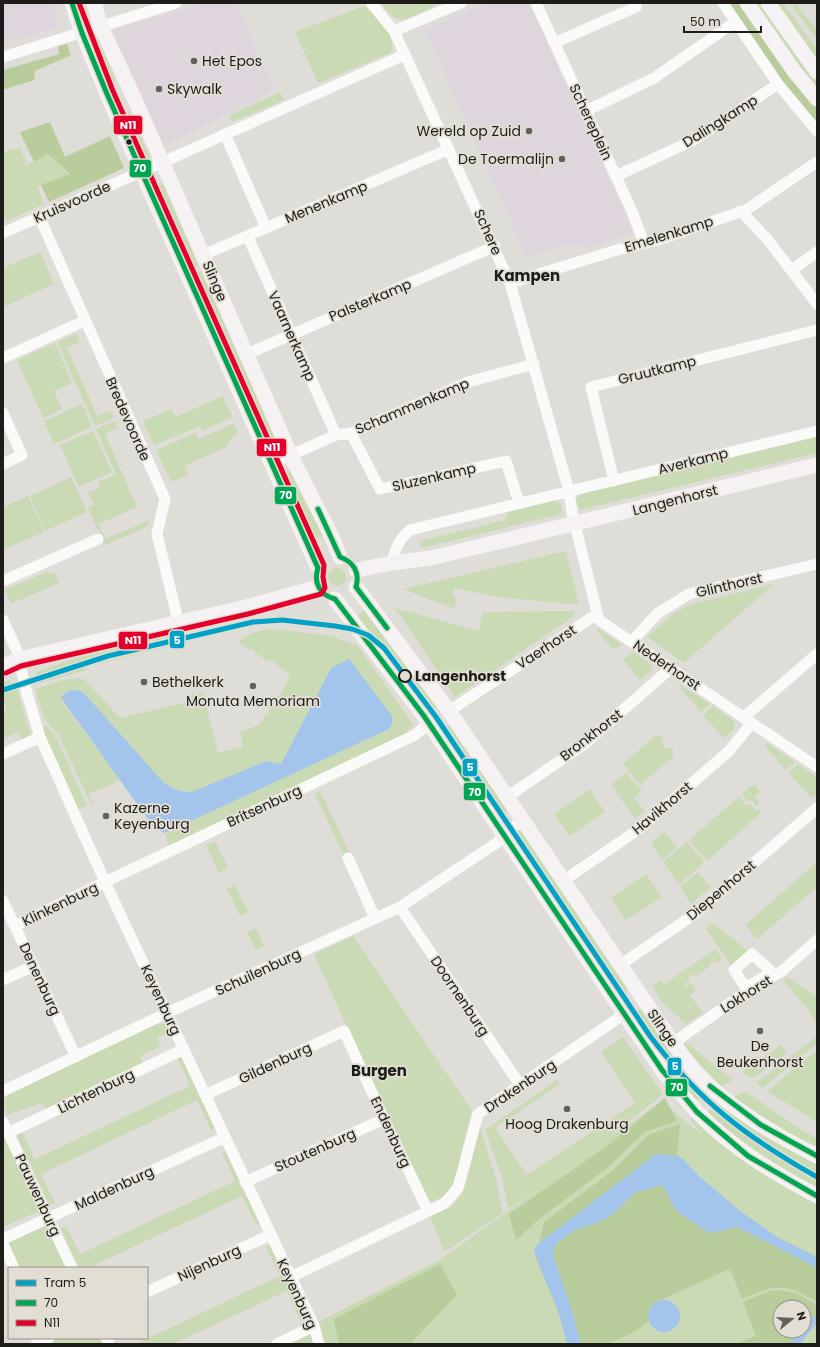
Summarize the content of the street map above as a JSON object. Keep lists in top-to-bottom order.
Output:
{
  "streets": {
    "main road": ["Slinge", "Langenhorst"],
    "street": [
      "Dalingkamp",
      "Schereplein",
      "Kruisvoorde",
      "Menenkamp",
      "Schere",
      "Emelenkamp",
      "Palsterkamp",
      "Vaarnerkamp",
      "Gruutkamp",
      "Schammenkamp",
      "Bredevoorde",
      "Averkamp",
      "Sluzenkamp",
      "Glinthorst",
      "Vaerhorst",
      "Nederhorst",
      "Bronkhorst",
      "Britsenburg",
      "Havikhorst",
      "Diepenhorst",
      "Klinkenburg",
      "Schuilenburg",
      "Denenburg",
      "Lokhorst",
      "Doornenburg",
      "Keyenburg",
      "Gildenburg",
      "Drakenburg",
      "Lichtenburg",
      "Endenburg",
      "Stoutenburg",
      "Maldenburg",
      "Pauwenburg",
      "Nijenburg"
    ]
  },
  "crossings": [
    ["Dalingkamp", "Schereplein"],
    ["Schereplein", "Emelenkamp"],
    ["Kruisvoorde", "Schere"],
    ["Kruisvoorde", "Slinge"],
    ["Kruisvoorde", "Bredevoorde"],
    ["Menenkamp", "Schere"],
    ["Menenkamp", "Slinge"],
    ["Menenkamp", "Vaarnerkamp"],
    ["Schere", "Emelenkamp"],
    ["Schere", "Palsterkamp"],
    ["Schere", "Schammenkamp"],
    ["Schere", "Averkamp"],
    ["Schere", "Langenhorst"],
    ["Slinge", "Palsterkamp"],
    ["Slinge", "Schammenkamp"],
    ["Slinge", "Langenhorst"],
    ["Slinge", "Vaerhorst"],
    ["Slinge", "Bronkhorst"],
    ["Slinge", "Britsenburg"],
    ["Slinge", "Havikhorst"],
    ["Slinge", "Diepenhorst"],
    ["Slinge", "Schuilenburg"],
    ["Slinge", "Lokhorst"],
    ["Slinge", "Drakenburg"],
    ["Palsterkamp", "Vaarnerkamp"],
    ["Vaarnerkamp", "Schammenkamp"],
    ["Gruutkamp", "Averkamp"],
    ["Schammenkamp", "Sluzenkamp"],
    ["Glinthorst", "Nederhorst"],
    ["Vaerhorst", "Nederhorst"],
    ["Nederhorst", "Bronkhorst"],
    ["Nederhorst", "Havikhorst"],
    ["Britsenburg", "Klinkenburg"],
    ["Britsenburg", "Keyenburg"],
    ["Klinkenburg", "Denenburg"],
    ["Klinkenburg", "Keyenburg"],
    ["Schuilenburg", "Denenburg"],
    ["Schuilenburg", "Doornenburg"],
    ["Schuilenburg", "Keyenburg"],
    ["Doornenburg", "Drakenburg"],
    ["Keyenburg", "Gildenburg"],
    ["Keyenburg", "Drakenburg"],
    ["Keyenburg", "Lichtenburg"],
    ["Keyenburg", "Stoutenburg"],
    ["Keyenburg", "Maldenburg"],
    ["Keyenburg", "Nijenburg"],
    ["Gildenburg", "Endenburg"],
    ["Drakenburg", "Endenburg"],
    ["Lichtenburg", "Pauwenburg"],
    ["Endenburg", "Stoutenburg"],
    ["Maldenburg", "Pauwenburg"]
  ],
  "districts": ["Kampen", "Burgen"],
  "places": [
    "Het Epos",
    "Skywalk",
    "Wereld op Zuid",
    "De Toermalijn",
    "Langenhorst",
    "Bethelkerk",
    "Monuta Memoriam",
    "Kazerne Keyenburg",
    "De Beukenhorst",
    "Hoog Drakenburg"
  ],
  "lines": ["transit line 70", "transit line N11", "tram line 5"],
  "legend": ["Tram 5", "70", "N11"],
  "scale_bar": "50 m",
  "north": "right"
}
